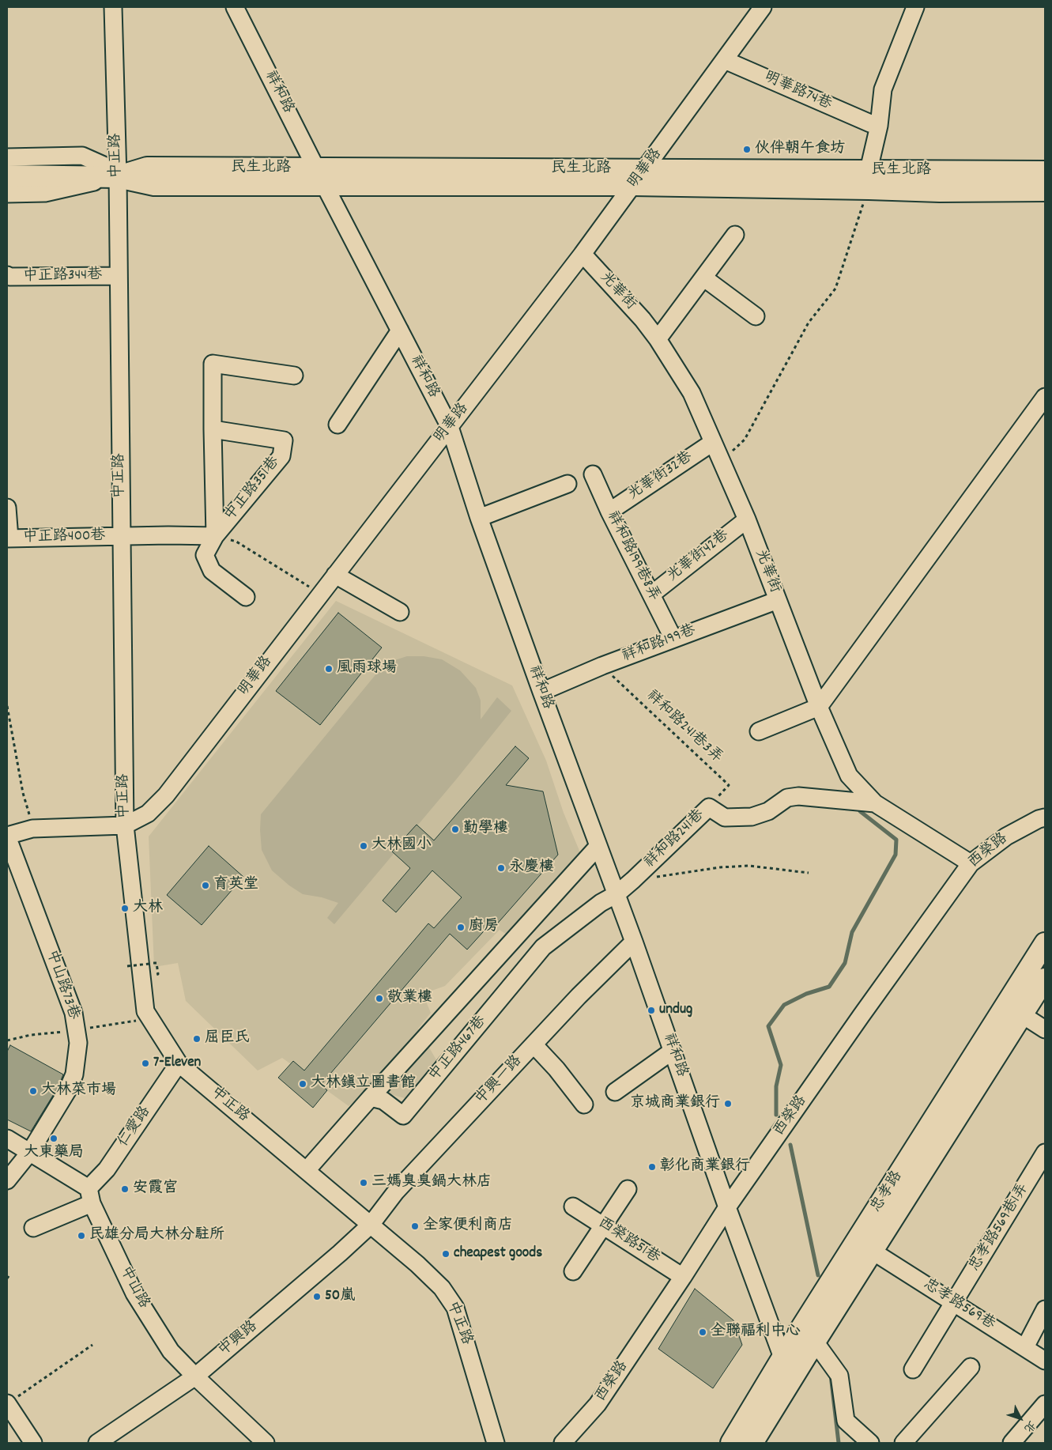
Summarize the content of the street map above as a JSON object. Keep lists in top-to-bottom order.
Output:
{
  "streets": {
    "main road": ["民生北路", "忠孝路"],
    "street": [
      "明華路74巷",
      "祥和路",
      "中正路",
      "明華路",
      "中正路344巷",
      "光華街",
      "光華街32巷",
      "中正路351巷",
      "中正路400巷",
      "祥和路199巷8弄",
      "光華街42巷",
      "祥和路199巷",
      "祥和路241巷",
      "西榮路",
      "中山路73巷",
      "中正路467巷",
      "中興一路",
      "仁愛路",
      "忠孝路569巷1弄",
      "西榮路51巷",
      "中山路",
      "忠孝路569巷",
      "中興路"
    ],
    "path": ["祥和路241巷3弄"]
  },
  "crossings": [
    ["明華路74巷", "明華路"],
    ["祥和路", "民生北路"],
    ["祥和路", "明華路"],
    ["祥和路", "祥和路199巷"],
    ["祥和路", "祥和路241巷"],
    ["祥和路", "西榮路"],
    ["祥和路", "中正路467巷"],
    ["祥和路", "中興一路"],
    ["祥和路", "忠孝路"],
    ["中正路", "民生北路"],
    ["中正路", "明華路"],
    ["中正路", "中正路344巷"],
    ["中正路", "中正路351巷"],
    ["中正路", "中正路400巷"],
    ["中正路", "中興一路"],
    ["中正路", "仁愛路"],
    ["中正路", "中興路"],
    ["民生北路", "明華路"],
    ["明華路", "光華街"],
    ["光華街", "光華街32巷"],
    ["光華街", "光華街42巷"],
    ["光華街", "祥和路199巷"],
    ["光華街", "祥和路241巷"],
    ["光華街", "西榮路"],
    ["光華街32巷", "祥和路199巷8弄"],
    ["中正路351巷", "中正路400巷"],
    ["祥和路199巷8弄", "光華街42巷"],
    ["祥和路199巷8弄", "祥和路199巷"],
    ["祥和路199巷", "祥和路241巷3弄"],
    ["祥和路241巷3弄", "祥和路241巷"],
    ["祥和路241巷", "中正路467巷"],
    ["西榮路", "西榮路51巷"],
    ["中興一路", "中興路"],
    ["仁愛路", "中山路"],
    ["忠孝路", "忠孝路569巷"],
    ["忠孝路569巷1弄", "忠孝路569巷"],
    ["中山路", "中興路"]
  ],
  "places": [
    "伙伴朝午食坊",
    "風雨球場",
    "勤學樓",
    "大林國小",
    "永慶樓",
    "育英堂",
    "大林",
    "廚房",
    "敬業樓",
    "undug",
    "屈臣氏",
    "7-Eleven",
    "大林鎮立圖書館",
    "大林菜市場",
    "京城商業銀行",
    "大東藥局",
    "彰化商業銀行",
    "三媽臭臭鍋大林店",
    "安霞宮",
    "全家便利商店",
    "民雄分局大林分駐所",
    "cheapest goods",
    "50嵐",
    "全聯福利中心"
  ],
  "north": "bottom right"
}
